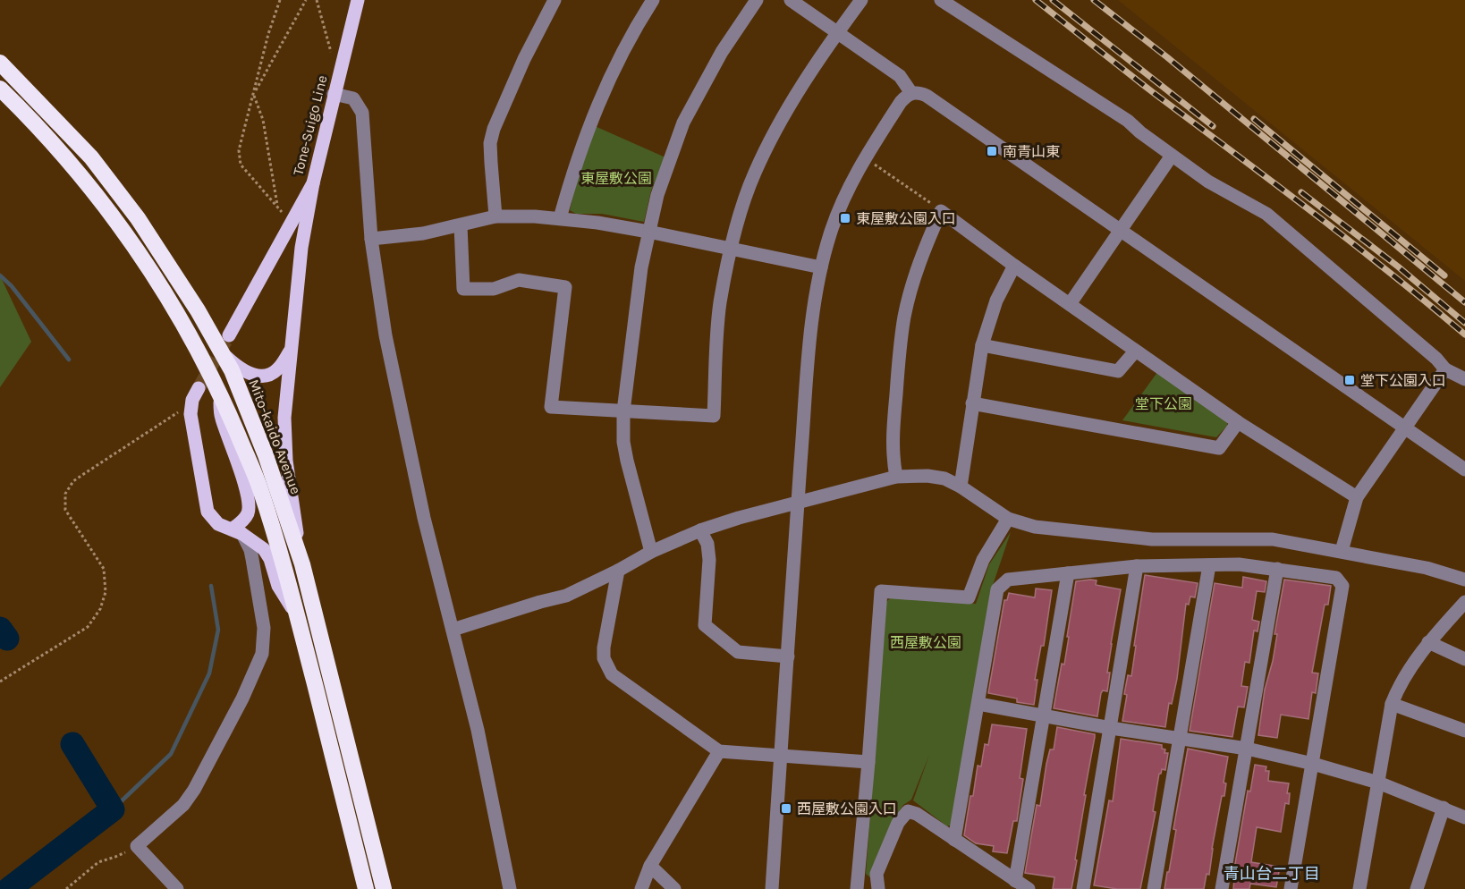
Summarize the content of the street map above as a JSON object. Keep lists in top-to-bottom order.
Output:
{
  "streets": {
    "highway": ["Mito-kaido Avenue"],
    "main road": ["Tone-Suigo Line"]
  },
  "districts": ["青山台二丁目"],
  "parks": ["東屋敷公園", "堂下公園", "西屋敷公園"],
  "places": {
    "transit": [
      "南青山東",
      "東屋敷公園入口",
      "堂下公園入口",
      "西屋敷公園入口"
    ]
  }
}
